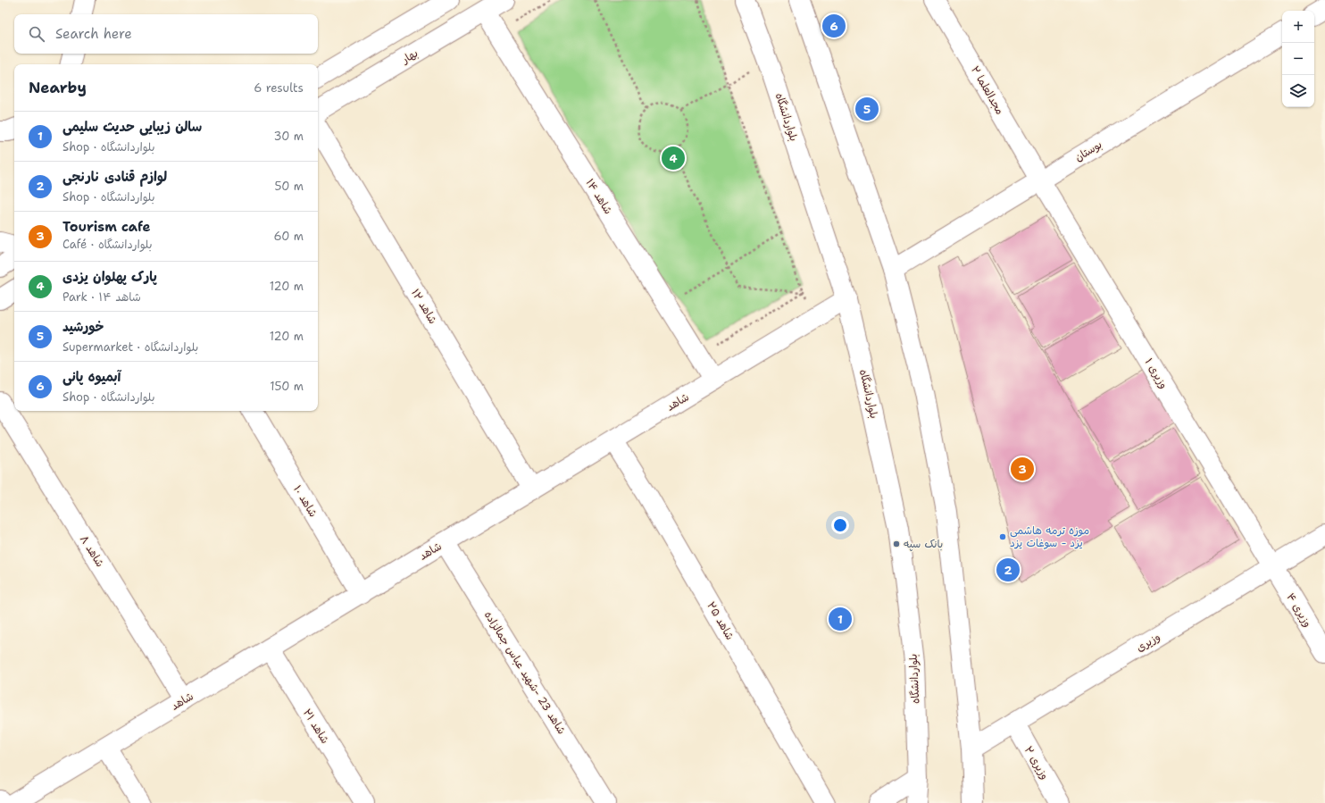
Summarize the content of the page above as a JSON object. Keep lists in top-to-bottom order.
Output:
{
  "streets": {
    "street": [
      "بهار",
      "مجدالعلما ۲",
      "بلواردانشگاه",
      "بوستان",
      "شاهد ۱۴",
      "شاهد ۱۲",
      "وزیری ۱",
      "شاهد",
      "شاهد ۱۰",
      "شاهد ۸",
      "وزیری ۴",
      "شاهد ۲۵",
      "وزیری",
      "شاهد 23 -شهید عباس جمالزاده",
      "شاهد ۲۱",
      "وزیری ۲"
    ]
  },
  "crossings": [
    ["بهار", "شاهد ۱۴"],
    ["مجدالعلما ۲", "بوستان"],
    ["مجدالعلما ۲", "وزیری ۱"],
    ["بلواردانشگاه", "شاهد"],
    ["بوستان", "وزیری ۱"],
    ["شاهد ۱۴", "شاهد"],
    ["شاهد ۱۲", "شاهد"],
    ["وزیری ۱", "وزیری ۴"],
    ["وزیری ۱", "وزیری"],
    ["شاهد", "شاهد ۱۰"],
    ["شاهد", "شاهد ۸"],
    ["شاهد", "شاهد ۲۵"],
    ["شاهد", "شاهد 23 -شهید عباس جمالزاده"],
    ["شاهد", "شاهد ۲۱"],
    ["وزیری ۴", "وزیری"],
    ["وزیری", "وزیری ۲"]
  ],
  "places": ["موزه ترمه هاشمی یزد - سوغات یزد", "بانک سپه"],
  "page": {
    "map_buttons": ["+", "−"],
    "pins": [
      "6",
      "5",
      "4",
      "3",
      "2",
      "1"
    ],
    "search": "Search here",
    "heading": ["Nearby", "6 results"],
    "list": [
      {
        "mark": "1",
        "name": "سالن زیبایی حدیث سلیمی",
        "note": "Shop · بلواردانشگاه",
        "value": "30 m"
      },
      {
        "mark": "2",
        "name": "لوازم قنادی نارنجی",
        "note": "Shop · بلواردانشگاه",
        "value": "50 m"
      },
      {
        "mark": "3",
        "name": "Tourism cafe",
        "note": "Café · بلواردانشگاه",
        "value": "60 m"
      },
      {
        "mark": "4",
        "name": "پارک پهلوان یزدی",
        "note": "Park · شاهد ۱۴",
        "value": "120 m"
      },
      {
        "mark": "5",
        "name": "خورشید",
        "note": "Supermarket · بلواردانشگاه",
        "value": "120 m"
      },
      {
        "mark": "6",
        "name": "آبمیوه پانی",
        "note": "Shop · بلواردانشگاه",
        "value": "150 m"
      }
    ]
  }
}
